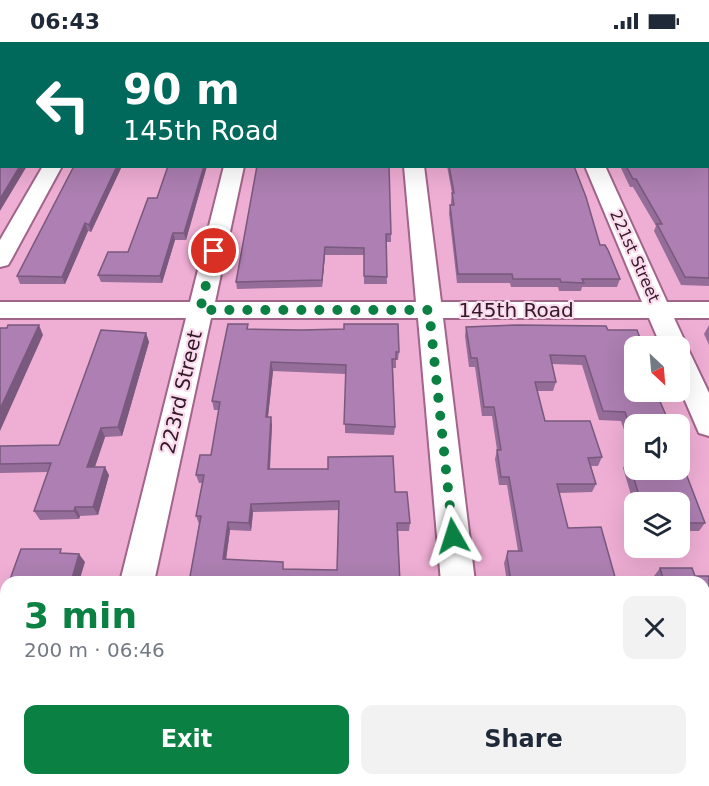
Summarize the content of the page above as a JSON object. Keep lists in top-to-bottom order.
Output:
{
  "streets": {
    "street": ["221st Street", "145th Road", "223rd Street"]
  },
  "crossings": [
    ["221st Street", "145th Road"],
    ["145th Road", "223rd Street"]
  ],
  "north": "bottom right",
  "page": {
    "status": "06:43",
    "turn": ["90 m", "145th Road"],
    "heading": ["3 min", "200 m · 06:46"],
    "buttons": ["Exit", "Share"]
  }
}
